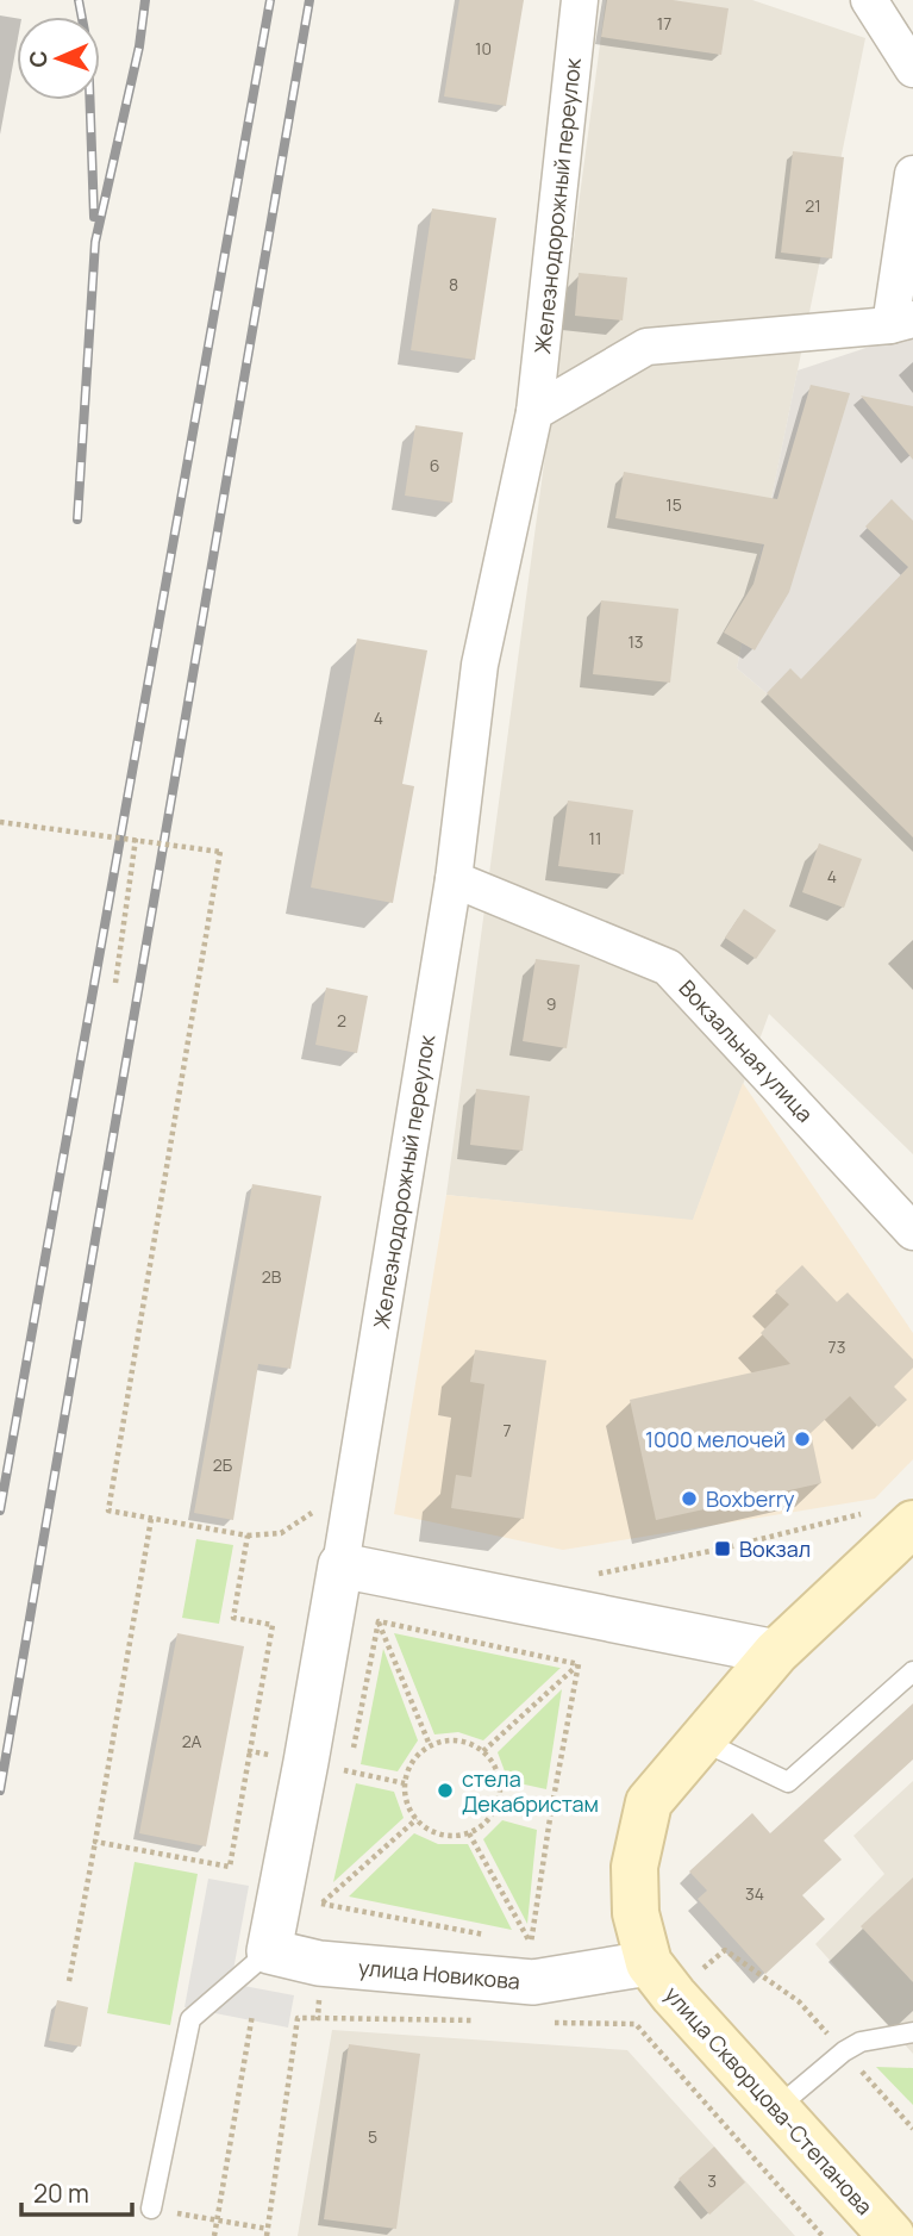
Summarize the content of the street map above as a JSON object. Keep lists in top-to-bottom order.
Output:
{
  "streets": {
    "main road": ["улица Скворцова-Степанова"],
    "street": ["Железнодорожный переулок", "Вокзальная улица", "улица Новикова"]
  },
  "crossings": [
    ["Железнодорожный переулок", "Вокзальная улица"],
    ["Железнодорожный переулок", "улица Новикова"],
    ["улица Новикова", "улица Скворцова-Степанова"]
  ],
  "places": {
    "other": ["1000 мелочей", "Boxberry", "стела Декабристам"],
    "transit": ["Вокзал"]
  },
  "house_numbers": [
    "17",
    "10",
    "21",
    "8",
    "6",
    "15",
    "13",
    "4",
    "11",
    "4",
    "9",
    "2",
    "2В",
    "73",
    "7",
    "2Б",
    "2А",
    "34",
    "5",
    "3"
  ],
  "scale_bar": "20 m",
  "north": "left"
}
